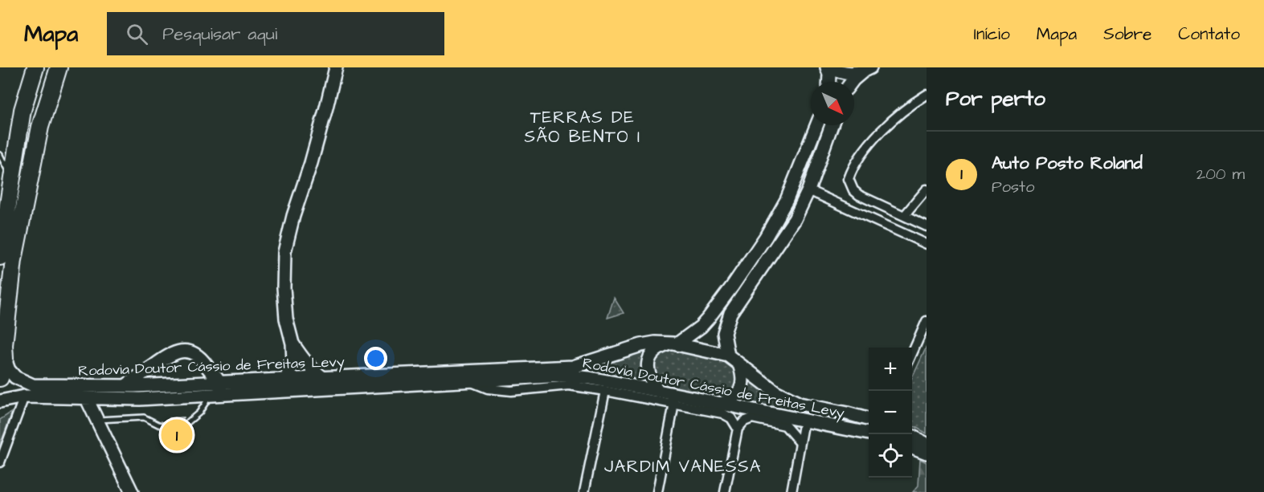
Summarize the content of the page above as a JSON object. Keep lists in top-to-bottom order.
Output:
{
  "streets": {
    "main road": ["Rodovia Doutor Cássio de Freitas Levy"]
  },
  "districts": ["TERRAS DE SÃO BENTO I", "JARDIM VANESSA"],
  "north": "bottom right",
  "page": {
    "header": "Mapa",
    "search": "Pesquisar aqui",
    "nav": [
      "Início",
      "Mapa",
      "Sobre",
      "Contato"
    ],
    "heading": "Por perto",
    "list": [
      {
        "mark": "1",
        "name": "Auto Posto Roland",
        "note": "Posto",
        "value": "200 m"
      }
    ],
    "map_buttons": ["+", "−"],
    "pins": "1"
  }
}
